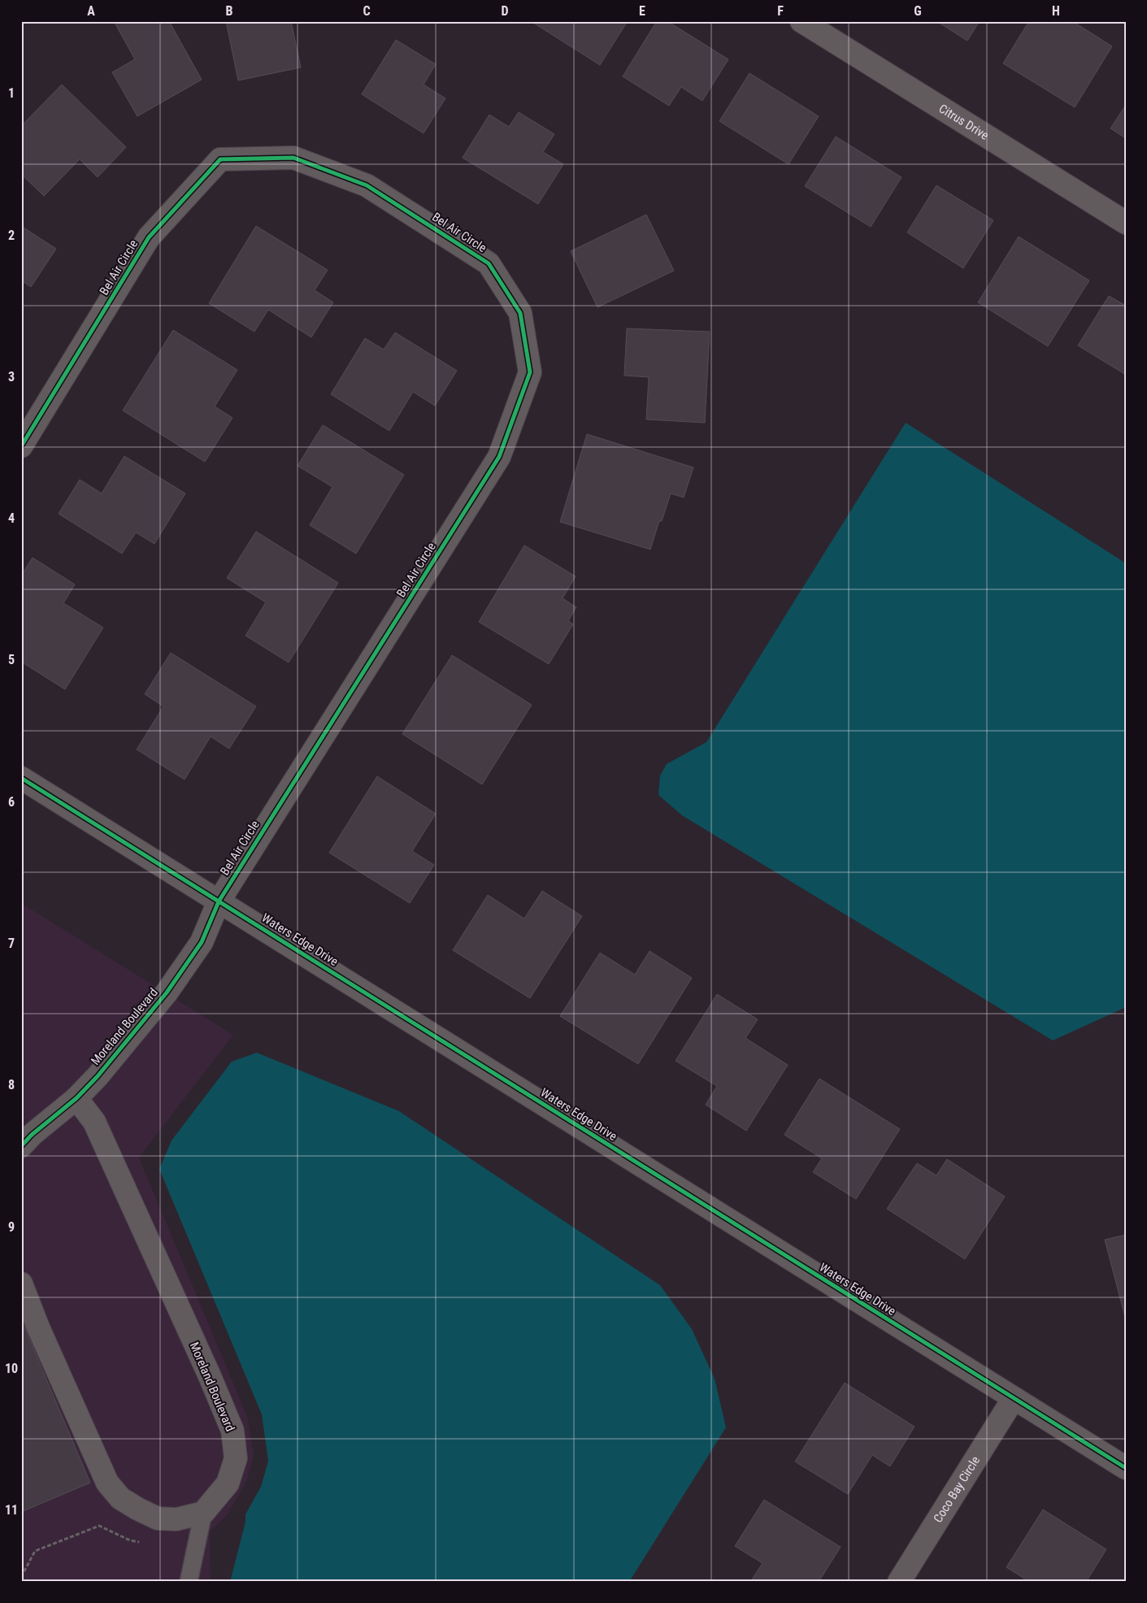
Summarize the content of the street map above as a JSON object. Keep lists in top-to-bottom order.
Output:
{
  "streets": {
    "street": [
      "Citrus Drive",
      "Bel Air Circle",
      "Waters Edge Drive",
      "Moreland Boulevard",
      "Coco Bay Circle"
    ]
  },
  "crossings": [
    ["Bel Air Circle", "Waters Edge Drive"],
    ["Bel Air Circle", "Moreland Boulevard"],
    ["Waters Edge Drive", "Moreland Boulevard"],
    ["Waters Edge Drive", "Coco Bay Circle"]
  ],
  "grid": {
    "columns": [
      "A",
      "B",
      "C",
      "D",
      "E",
      "F",
      "G",
      "H"
    ],
    "rows": [
      "1",
      "2",
      "3",
      "4",
      "5",
      "6",
      "7",
      "8",
      "9",
      "10",
      "11"
    ]
  }
}
